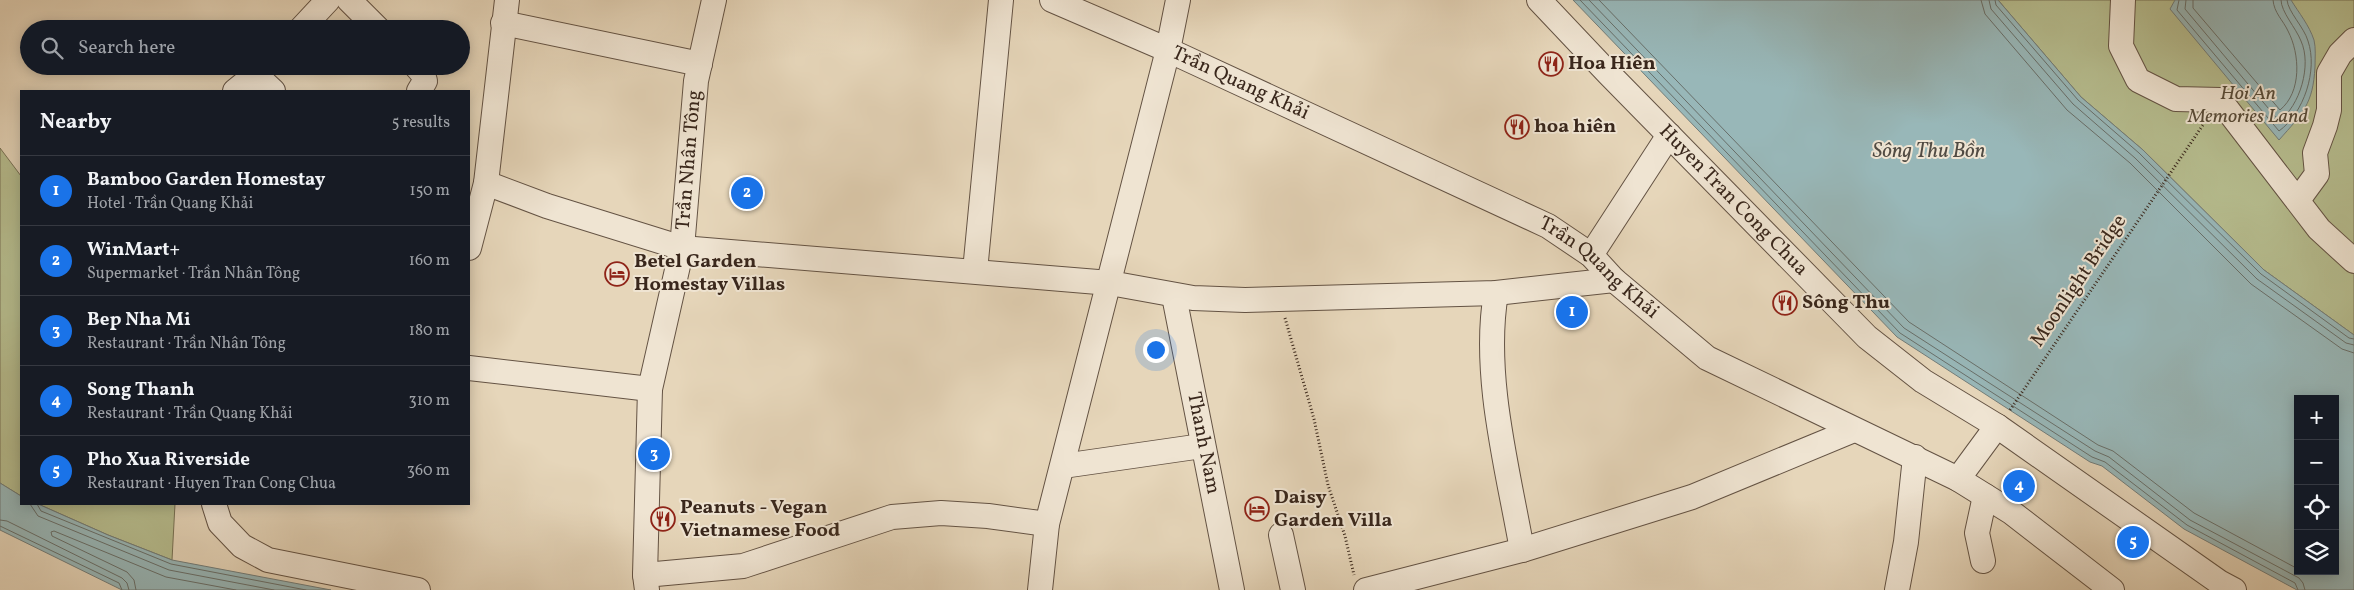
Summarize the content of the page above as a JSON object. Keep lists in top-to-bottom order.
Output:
{
  "streets": {
    "street": [
      "Trần Quang Khải",
      "Trần Nhân Tông",
      "Huyen Tran Cong Chua",
      "Thanh Nam"
    ],
    "path": ["Moonlight Bridge"]
  },
  "crossings": [
    ["Huyen Tran Cong Chua", "Moonlight Bridge"]
  ],
  "water": ["Sông Thu Bồn"],
  "parks": ["Hoi An Memories Land"],
  "places": {
    "restaurant": [
      "Hoa Hiên",
      "hoa hiên",
      "Sông Thu",
      "Peanuts - Vegan Vietnamese Food"
    ],
    "hotel": ["Betel Garden Homestay Villas", "Daisy Garden Villa"]
  },
  "page": {
    "search": "Search here",
    "heading": ["Nearby", "5 results"],
    "list": [
      {
        "mark": "1",
        "name": "Bamboo Garden Homestay",
        "note": "Hotel · Trần Quang Khải",
        "value": "150 m"
      },
      {
        "mark": "2",
        "name": "WinMart+",
        "note": "Supermarket · Trần Nhân Tông",
        "value": "160 m"
      },
      {
        "mark": "3",
        "name": "Bep Nha Mi",
        "note": "Restaurant · Trần Nhân Tông",
        "value": "180 m"
      },
      {
        "mark": "4",
        "name": "Song Thanh",
        "note": "Restaurant · Trần Quang Khải",
        "value": "310 m"
      },
      {
        "mark": "5",
        "name": "Pho Xua Riverside",
        "note": "Restaurant · Huyen Tran Cong Chua",
        "value": "360 m"
      }
    ],
    "pins": [
      "2",
      "1",
      "3",
      "4",
      "5"
    ],
    "map_buttons": ["+", "−"]
  }
}
